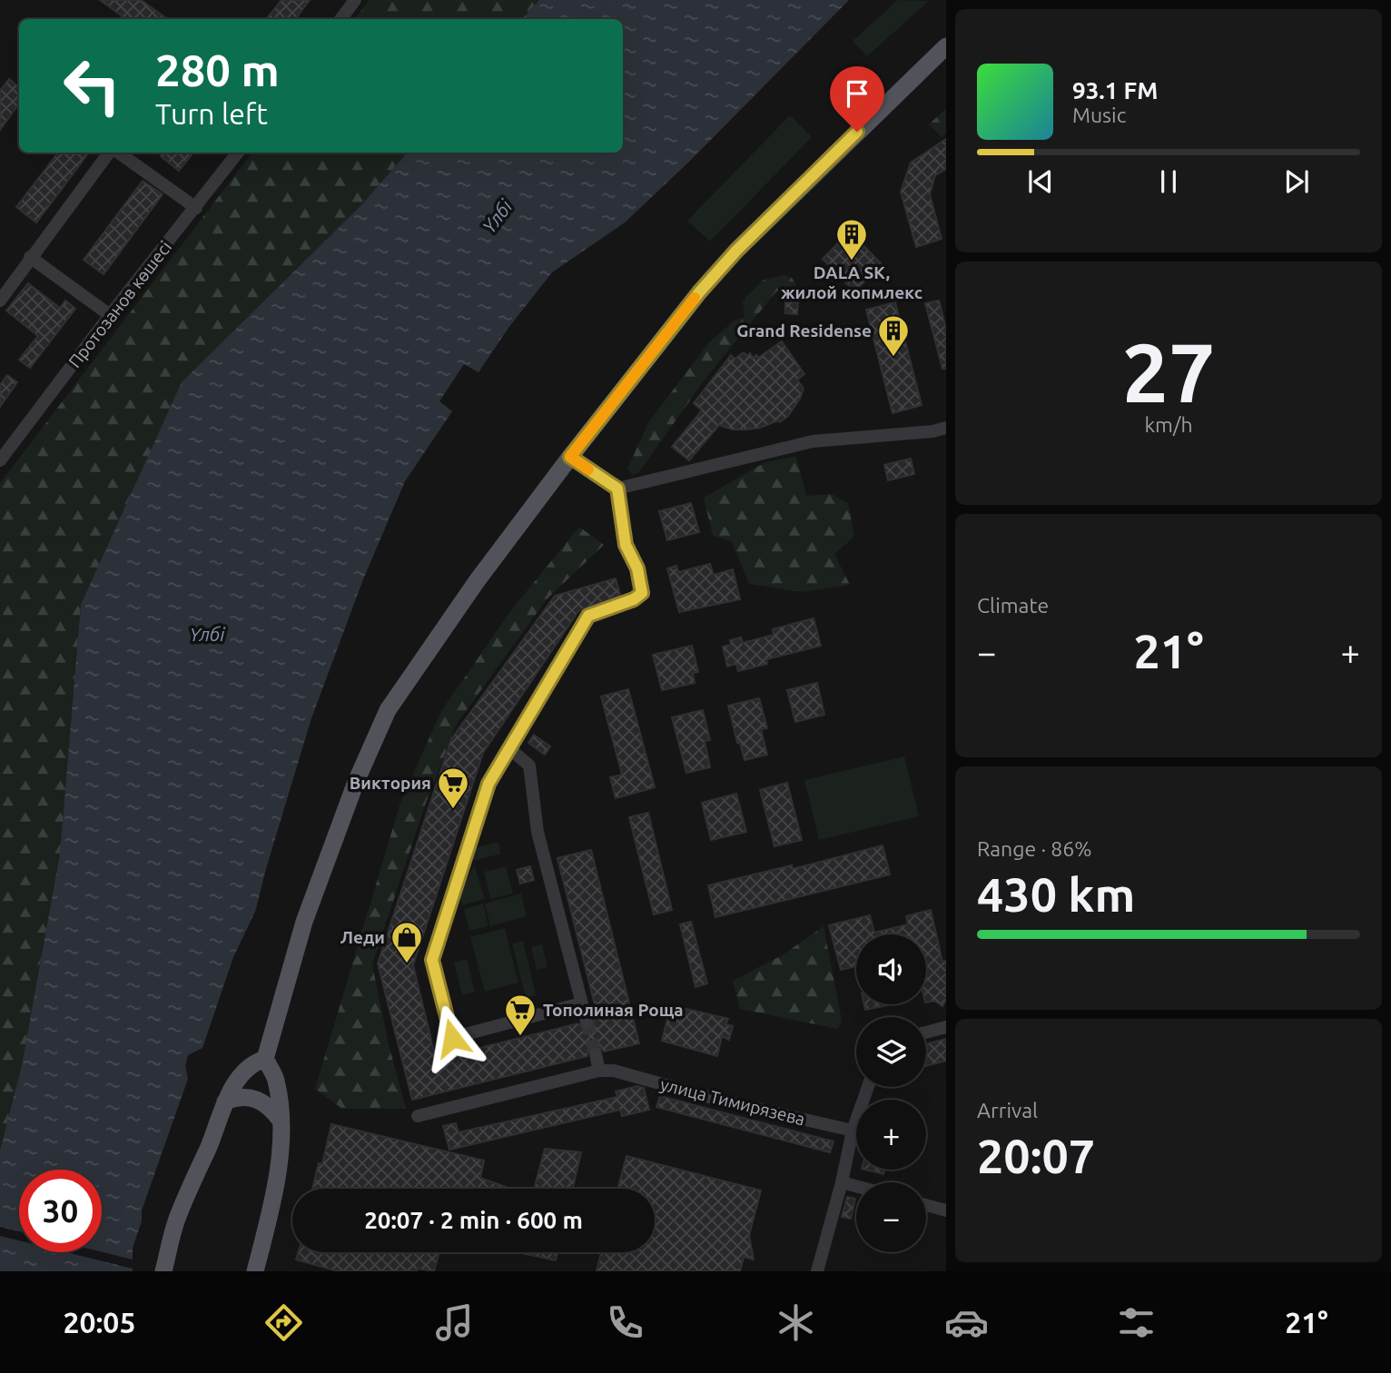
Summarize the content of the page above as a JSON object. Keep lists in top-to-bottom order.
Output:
{
  "streets": {
    "street": ["Протозанов көшесі", "улица Тимирязева"]
  },
  "water": ["Үлбі"],
  "places": {
    "building": ["DALA SK, жилой копмлекс", "Grand Residense"],
    "supermarket": ["Виктория", "Тополиная Роща"],
    "shop": ["Леди"]
  },
  "page": {
    "turn": ["280 m", "Turn left"],
    "song": ["93.1 FM", "Music"],
    "tile": [
      ["27", "km/h"],
      "Climate",
      ["Range · 86%", "430 km"],
      ["Arrival", "20:07"]
    ],
    "heat": ["−", "21°", "+"],
    "map_buttons": ["+", "−"],
    "limit": "30",
    "trip": "20:07 · 2 min · 600 m",
    "tabs": ["20:05", "21°"]
  }
}
